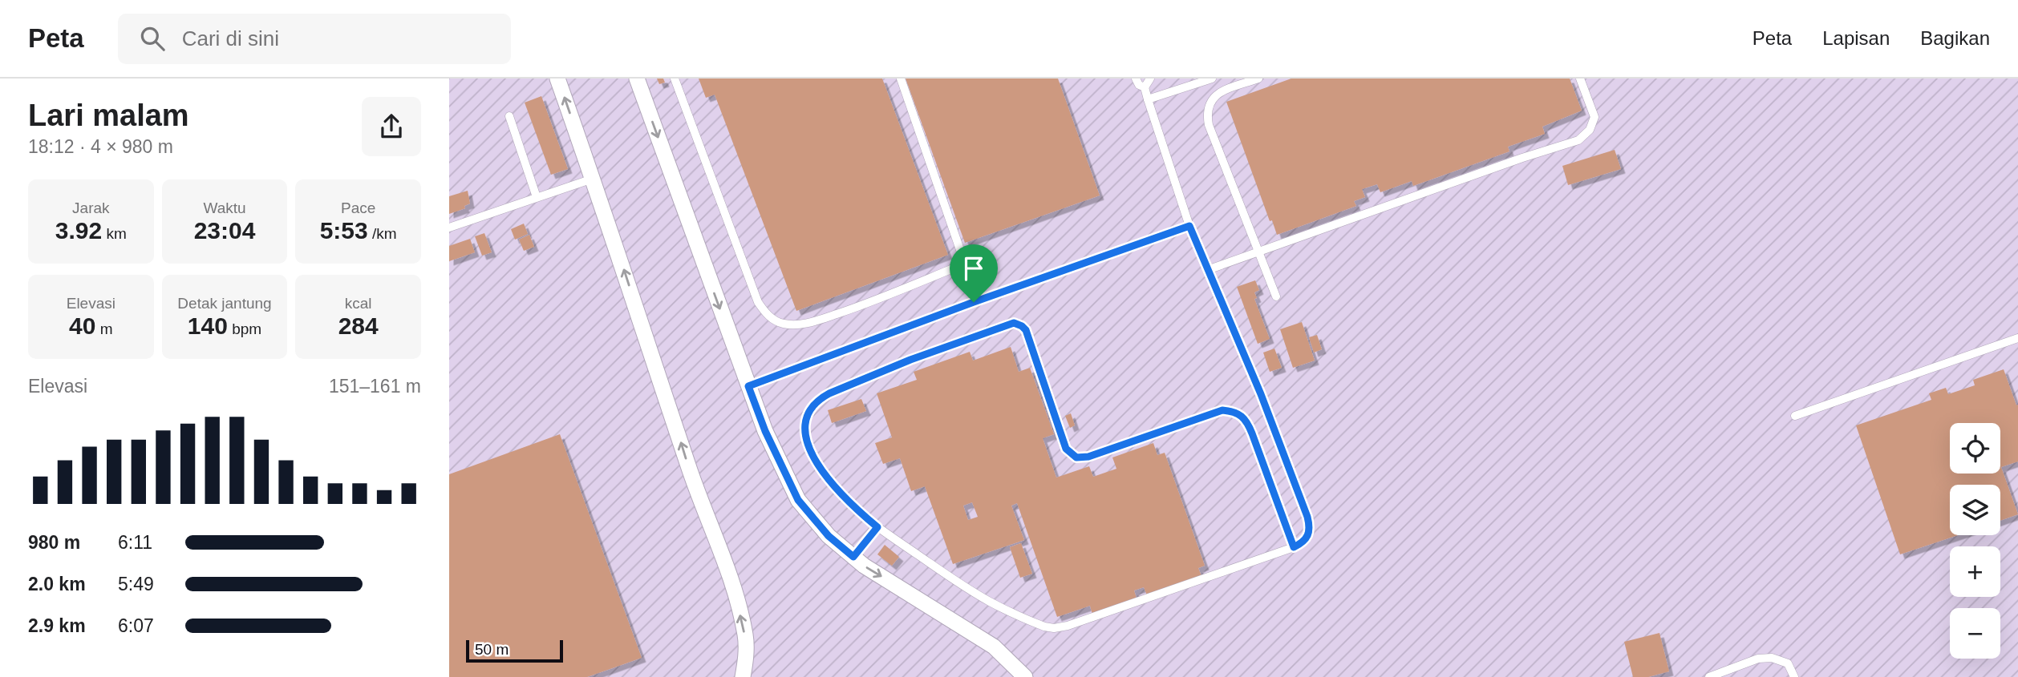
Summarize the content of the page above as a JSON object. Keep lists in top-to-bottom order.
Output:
{
  "scale_bar": "50 m",
  "page": {
    "header": "Peta",
    "search": "Cari di sini",
    "nav": ["Peta", "Lapisan", "Bagikan"],
    "heading": ["Lari malam", "18:12 · 4 × 980 m"],
    "stats": [
      ["Jarak", "3.92 km"],
      ["Waktu", "23:04"],
      ["Pace", "5:53 /km"],
      ["Elevasi", "40 m"],
      ["Detak jantung", "140 bpm"],
      ["kcal", "284"]
    ],
    "chart": ["Elevasi", "151–161 m"],
    "map_buttons": ["+", "−"],
    "list": [
      {
        "name": "980 m",
        "note": "6:11"
      },
      {
        "name": "2.0 km",
        "note": "5:49"
      },
      {
        "name": "2.9 km",
        "note": "6:07"
      }
    ],
    "scale": "50 m"
  }
}
